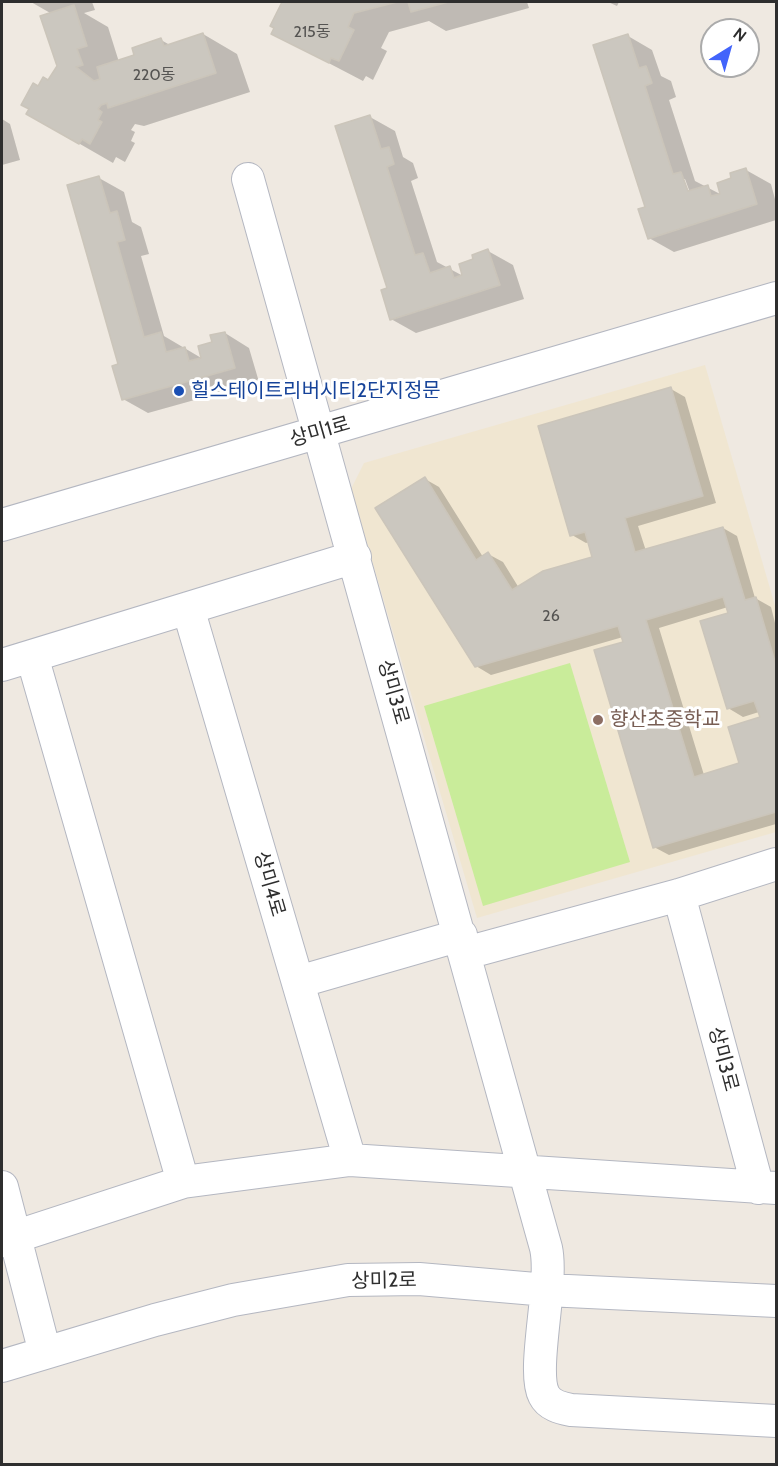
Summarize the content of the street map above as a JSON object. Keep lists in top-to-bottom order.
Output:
{
  "streets": {
    "street": [
      "상미1로",
      "상미3로",
      "상미4로",
      "상미2로"
    ]
  },
  "crossings": [
    ["상미1로", "상미3로"],
    ["상미3로", "상미2로"]
  ],
  "places": ["힐스테이트리버시티2단지정문", "향산초중학교"],
  "house_numbers": ["215동", "220동", "26"],
  "north": "top right"
}
